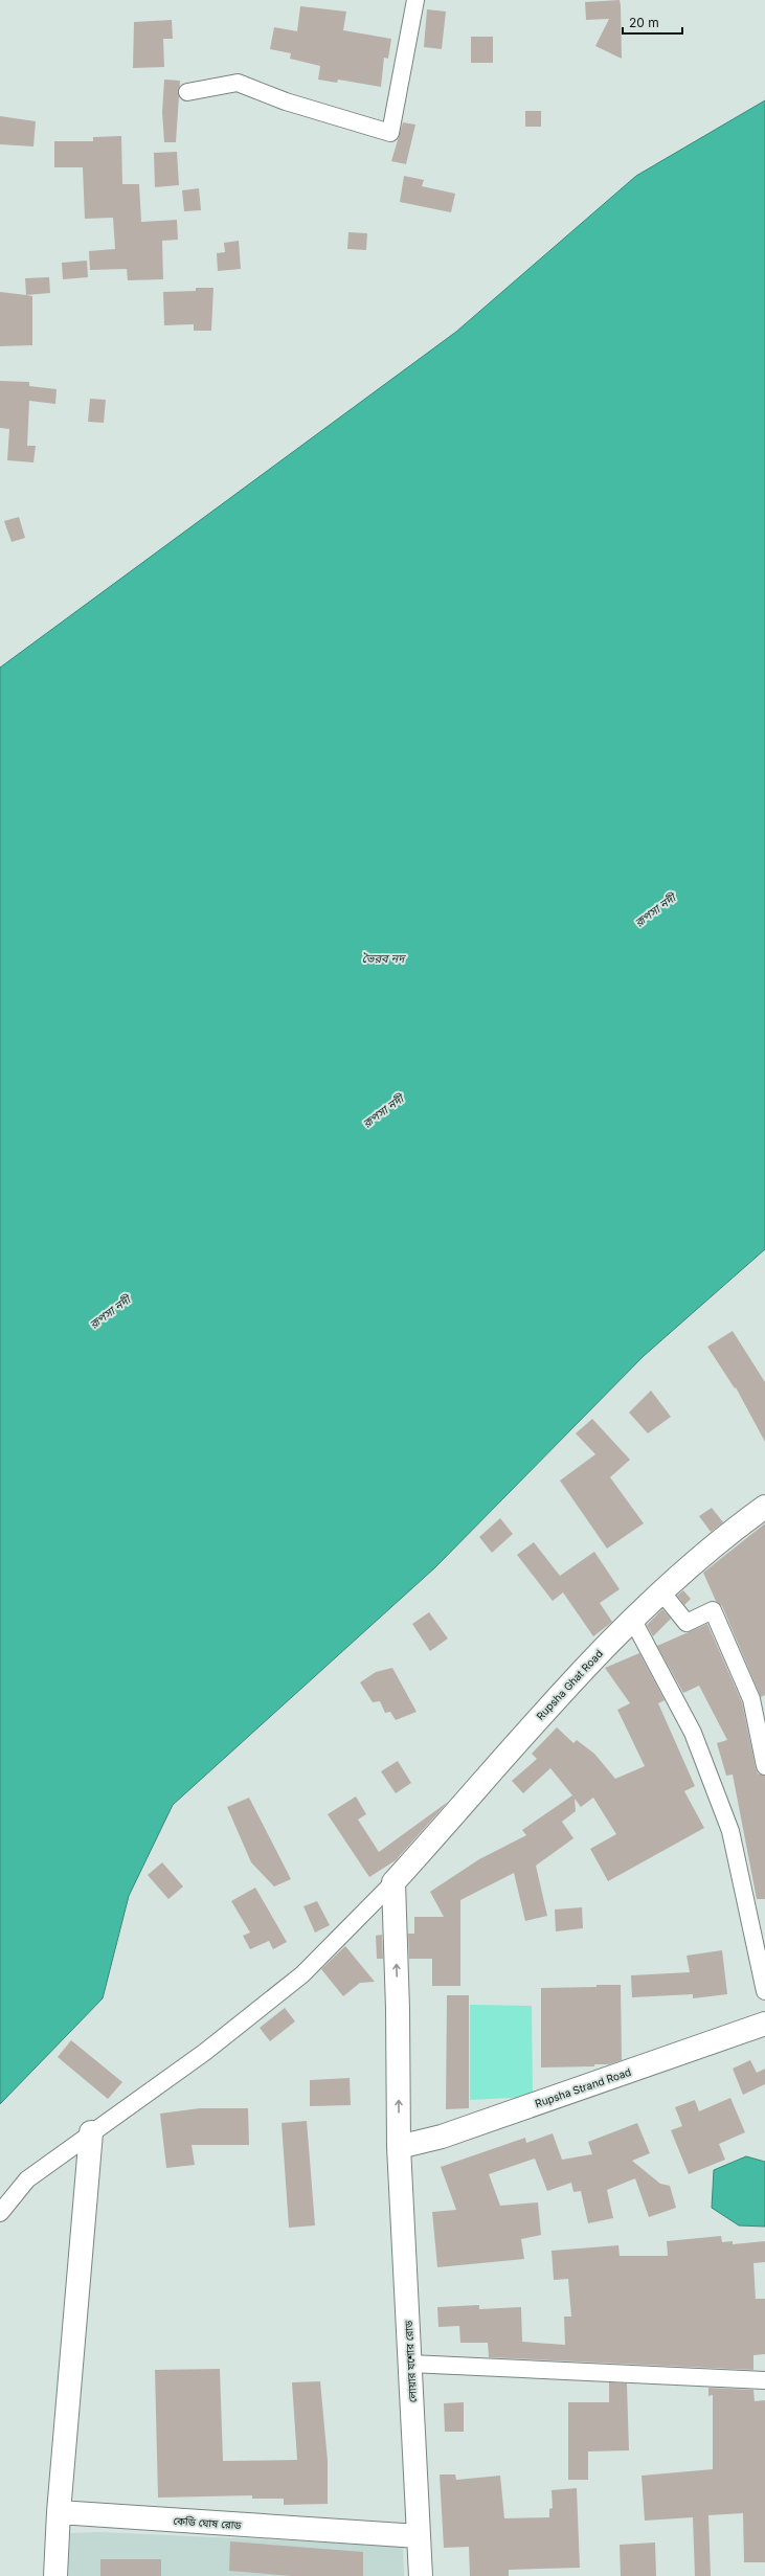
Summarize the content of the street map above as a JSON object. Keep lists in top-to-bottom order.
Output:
{
  "streets": {
    "street": [
      "Rupsha Ghat Road",
      "Rupsha Strand Road",
      "লোয়ার যশোর রোড",
      "কেডি ঘোষ রোড"
    ]
  },
  "crossings": [
    ["Rupsha Ghat Road", "লোয়ার যশোর রোড"],
    ["Rupsha Strand Road", "লোয়ার যশোর রোড"],
    ["লোয়ার যশোর রোড", "কেডি ঘোষ রোড"]
  ],
  "one_way": ["লোয়ার যশোর রোড"],
  "water": ["রূপসা নদী", "ভৈরব নদ"],
  "scale_bar": "20 m"
}
